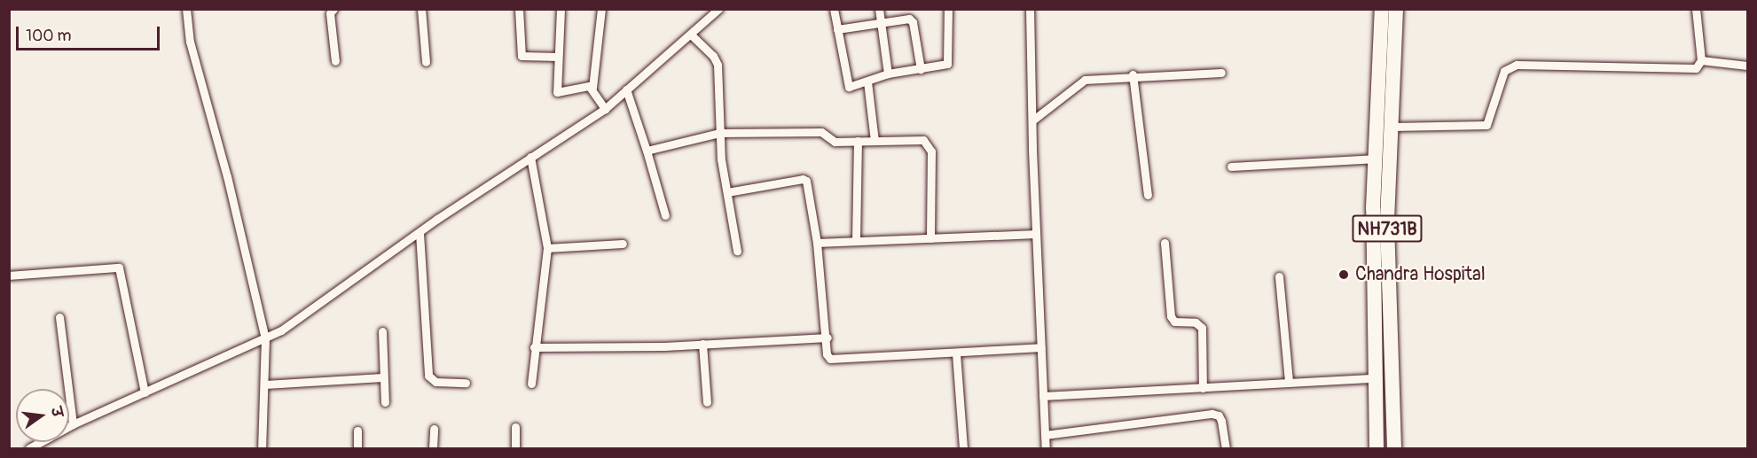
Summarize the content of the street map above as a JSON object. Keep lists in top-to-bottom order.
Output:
{
  "streets": {
    "highway": ["NH731B"]
  },
  "places": ["Chandra Hospital"],
  "scale_bar": "100 m",
  "north": "right"
}
